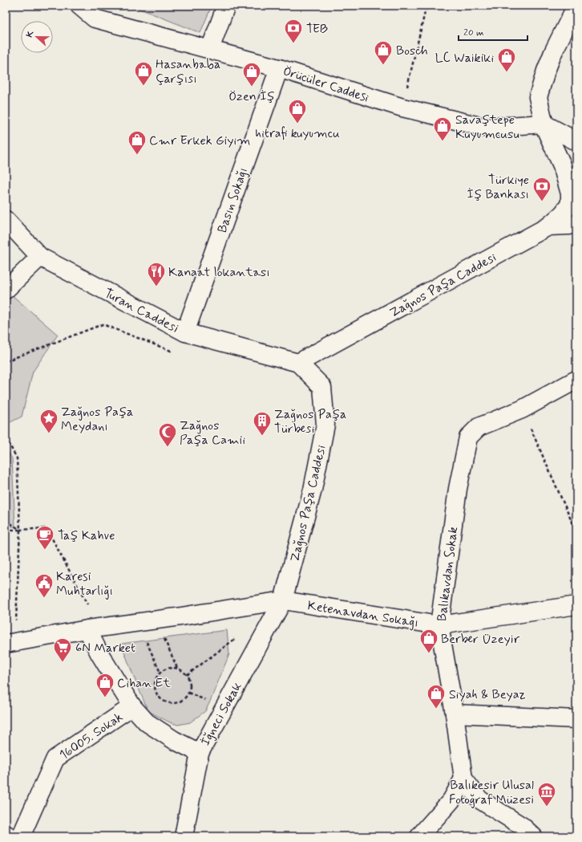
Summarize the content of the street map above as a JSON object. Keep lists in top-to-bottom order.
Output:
{
  "streets": {
    "street": [
      "Örücüler Caddesi",
      "Basın Sokağı",
      "Zağnos Paşa Caddesi",
      "Turan Caddesi",
      "Balıkavdan Sokak",
      "Ketenavdan Sokağı",
      "İğneci Sokak",
      "16005. Sokak"
    ]
  },
  "crossings": [
    ["Örücüler Caddesi", "Basın Sokağı"],
    ["Basın Sokağı", "Turan Caddesi"],
    ["Zağnos Paşa Caddesi", "Turan Caddesi"],
    ["Zağnos Paşa Caddesi", "Ketenavdan Sokağı"],
    ["Zağnos Paşa Caddesi", "İğneci Sokak"],
    ["Balıkavdan Sokak", "Ketenavdan Sokağı"],
    ["Ketenavdan Sokağı", "İğneci Sokak"]
  ],
  "places": {
    "bank": ["TEB", "Türkiye İş Bankası"],
    "shop": [
      "Bosch",
      "LC Waikiki",
      "Hasanbaba Çarşısı",
      "Özen İş",
      "hitrafi kuyumcu",
      "Savaştepe Kuyumcusu",
      "Cmr Erkek Giyim",
      "Berber Üzeyir",
      "Cihan Et",
      "Siyah & Beyaz"
    ],
    "restaurant": ["Kanaat lokantası"],
    "place": ["Zağnos Paşa Meydanı"],
    "building": ["Zağnos Paşa Türbesi"],
    "mosque": ["Zağnos Paşa Camii"],
    "cafe": ["Taş Kahve"],
    "public building": ["Karesi Muhtarlığı"],
    "supermarket": ["6N Market"],
    "museum": ["Balıkesir Ulusal Fotoğraf Müzesi"]
  },
  "scale_bar": "20 m",
  "north": "left"
}
